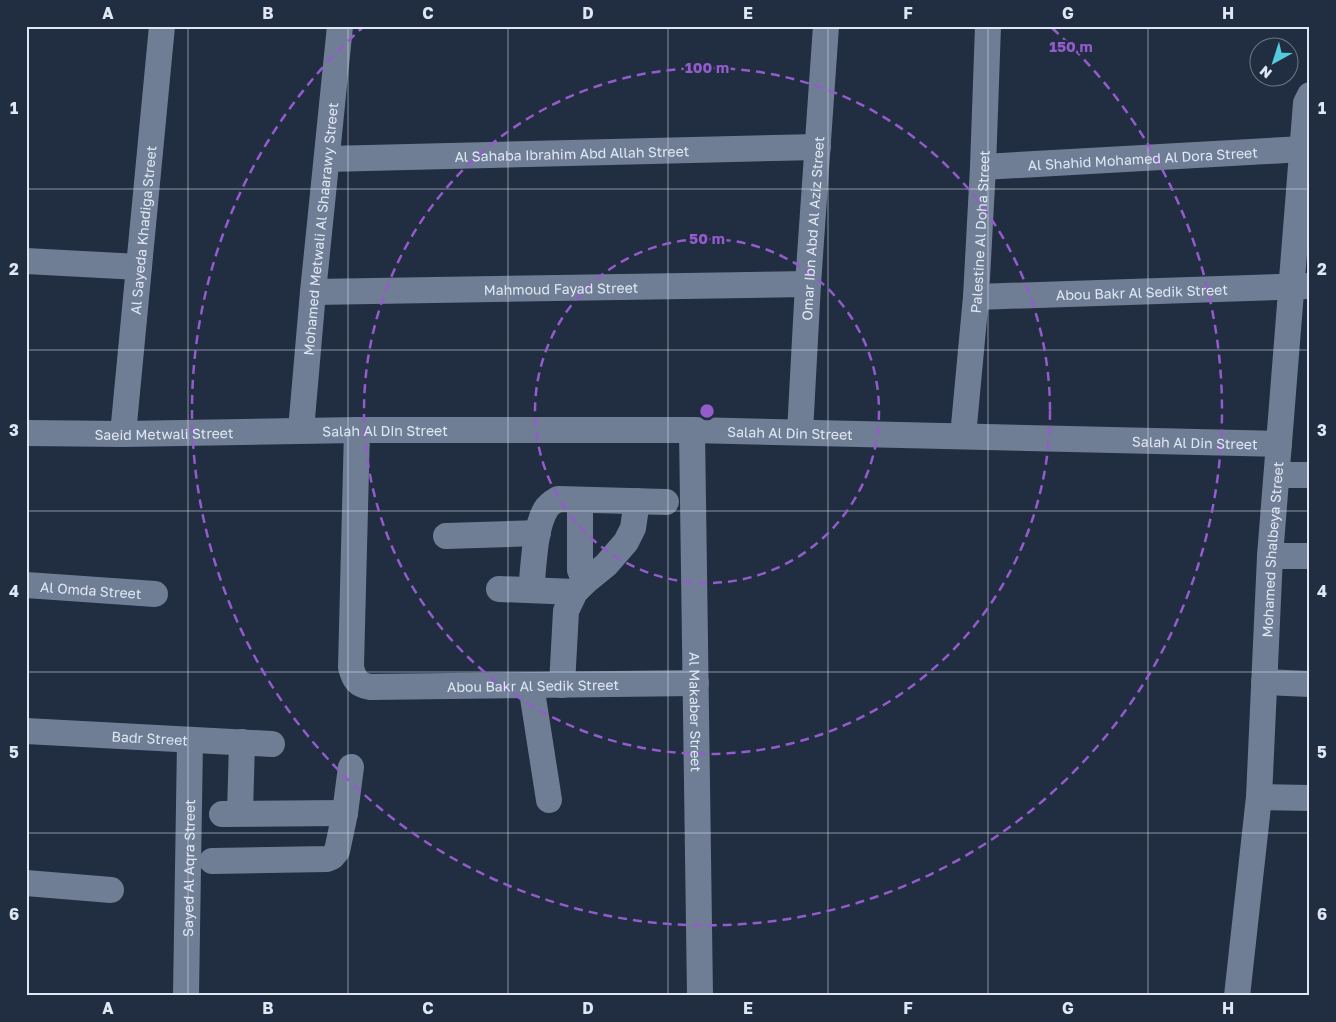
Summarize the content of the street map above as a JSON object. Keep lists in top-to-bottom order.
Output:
{
  "streets": {
    "street": [
      "Al Sahaba Ibrahim Abd Allah Street",
      "Al Shahid Mohamed Al Dora Street",
      "Mohamed Metwali Al Shaarawy Street",
      "Omar Ibn Abd Al Aziz Street",
      "Al Sayeda Khadiga Street",
      "Palestine Al Doha Street",
      "Mahmoud Fayad Street",
      "Abou Bakr Al Sedik Street",
      "Salah Al Din Street",
      "Saeid Metwali Street",
      "Mohamed Shalbeya Street",
      "Al Omda Street",
      "Al Makaber Street",
      "Badr Street",
      "Sayed Al Aqra Street"
    ]
  },
  "crossings": [
    ["Al Sahaba Ibrahim Abd Allah Street", "Mohamed Metwali Al Shaarawy Street"],
    ["Al Sahaba Ibrahim Abd Allah Street", "Omar Ibn Abd Al Aziz Street"],
    ["Al Shahid Mohamed Al Dora Street", "Palestine Al Doha Street"],
    ["Al Shahid Mohamed Al Dora Street", "Mohamed Shalbeya Street"],
    ["Mohamed Metwali Al Shaarawy Street", "Mahmoud Fayad Street"],
    ["Mohamed Metwali Al Shaarawy Street", "Salah Al Din Street"],
    ["Mohamed Metwali Al Shaarawy Street", "Saeid Metwali Street"],
    ["Omar Ibn Abd Al Aziz Street", "Mahmoud Fayad Street"],
    ["Omar Ibn Abd Al Aziz Street", "Salah Al Din Street"],
    ["Al Sayeda Khadiga Street", "Saeid Metwali Street"],
    ["Palestine Al Doha Street", "Abou Bakr Al Sedik Street"],
    ["Palestine Al Doha Street", "Salah Al Din Street"],
    ["Abou Bakr Al Sedik Street", "Salah Al Din Street"],
    ["Abou Bakr Al Sedik Street", "Mohamed Shalbeya Street"],
    ["Abou Bakr Al Sedik Street", "Al Makaber Street"],
    ["Salah Al Din Street", "Saeid Metwali Street"],
    ["Salah Al Din Street", "Mohamed Shalbeya Street"],
    ["Salah Al Din Street", "Al Makaber Street"],
    ["Badr Street", "Sayed Al Aqra Street"]
  ],
  "north": "bottom left",
  "grid": {
    "columns": [
      "A",
      "B",
      "C",
      "D",
      "E",
      "F",
      "G",
      "H"
    ],
    "rows": [
      "1",
      "2",
      "3",
      "4",
      "5",
      "6"
    ]
  },
  "rings": ["150 m", "100 m", "50 m"]
}
